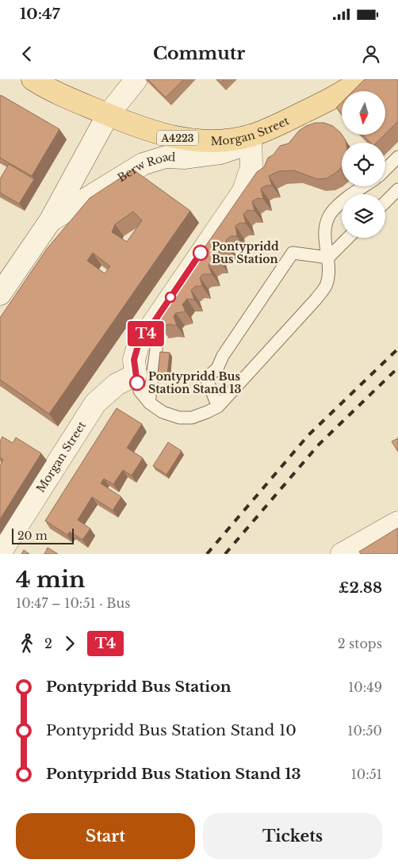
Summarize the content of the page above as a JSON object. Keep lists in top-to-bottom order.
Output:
{
  "streets": {
    "main road": ["Morgan Street", "A4223"],
    "street": ["Berw Road"]
  },
  "crossings": [
    ["Morgan Street", "A4223"],
    ["Morgan Street", "Berw Road"],
    ["A4223", "Berw Road"]
  ],
  "places": ["Pontypridd Bus Station", "Pontypridd Bus Station Stand 13"],
  "lines": ["bus line T4"],
  "scale_bar": "20 m",
  "north": "bottom",
  "page": {
    "status": "10:47",
    "header": "Commutr",
    "on_map": "T4",
    "scale": "20 m",
    "heading": ["4 min", "10:47 – 10:51 · Bus", "£2.88"],
    "legs": ["2", "T4", "2 stops"],
    "list": [
      {
        "name": "Pontypridd Bus Station",
        "value": "10:49"
      },
      {
        "name": "Pontypridd Bus Station Stand 10",
        "value": "10:50"
      },
      {
        "name": "Pontypridd Bus Station Stand 13",
        "value": "10:51"
      }
    ],
    "buttons": ["Start", "Tickets"]
  }
}
